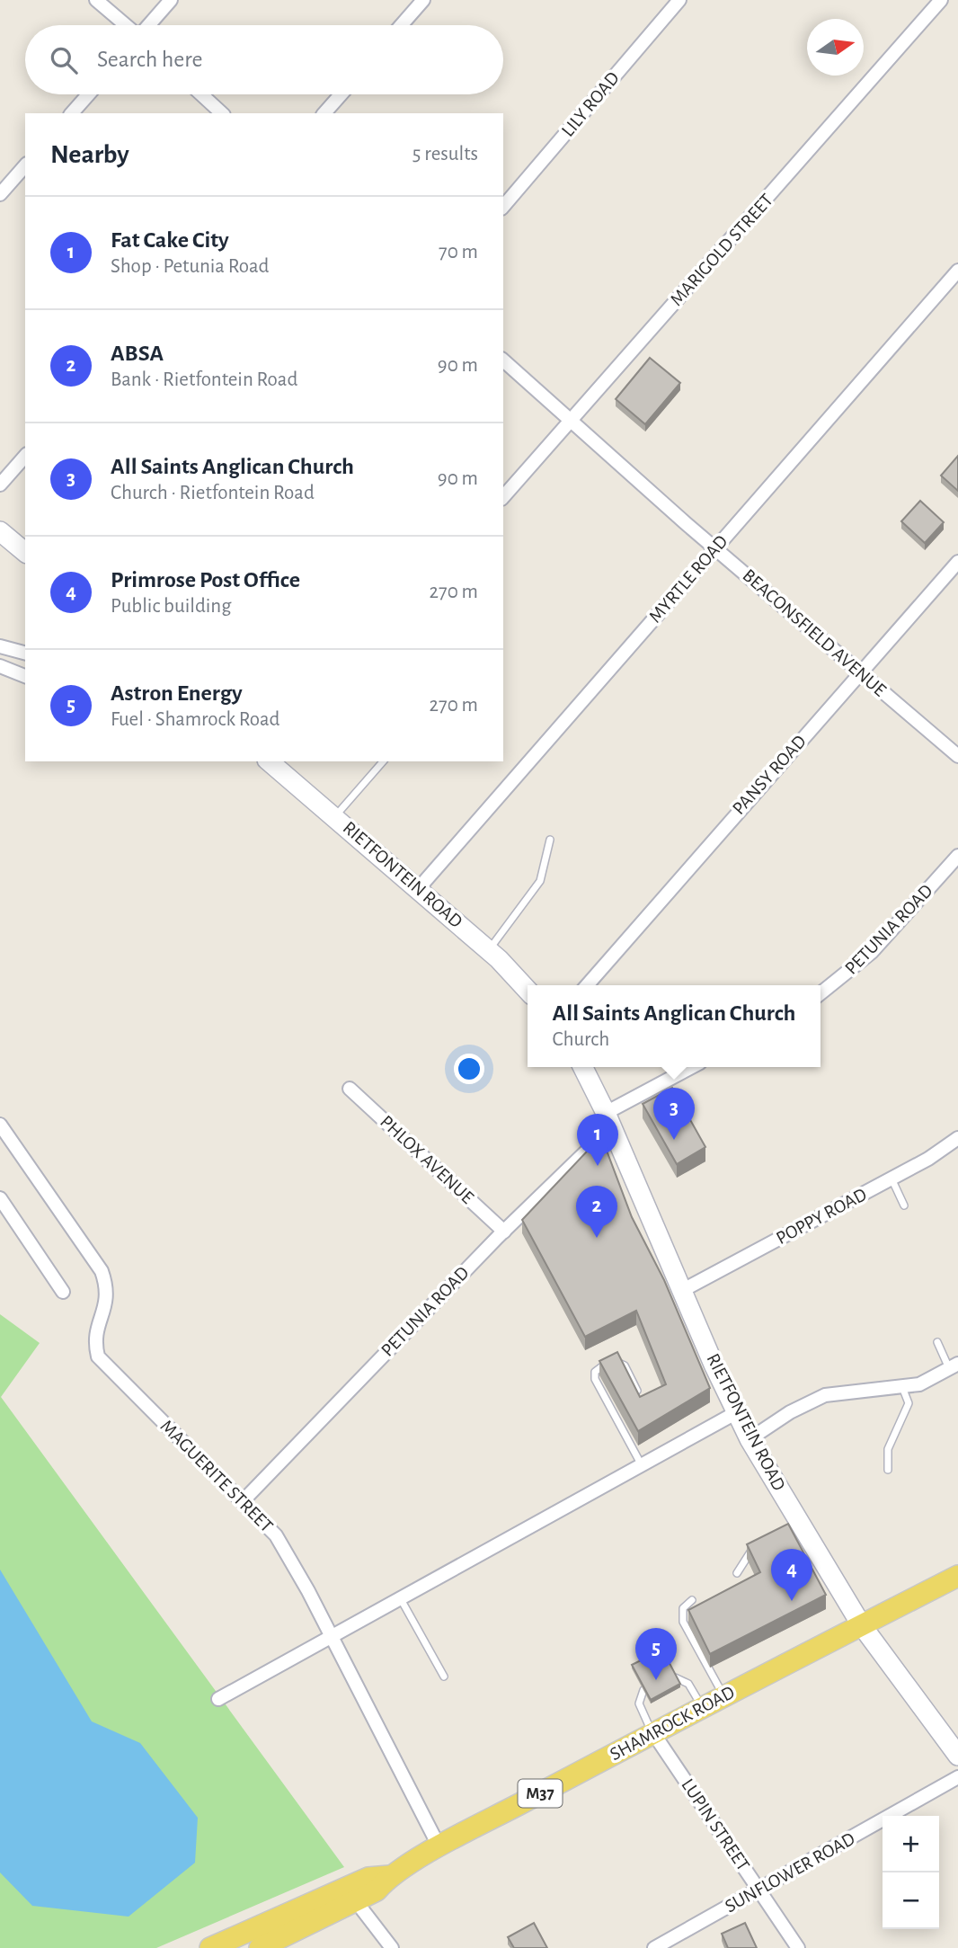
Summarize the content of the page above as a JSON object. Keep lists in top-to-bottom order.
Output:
{
  "streets": {
    "main road": ["SHAMROCK ROAD", "M37"],
    "street": [
      "LILY ROAD",
      "MARIGOLD STREET",
      "MYRTLE ROAD",
      "BEACONSFIELD AVENUE",
      "PANSY ROAD",
      "RIETFONTEIN ROAD",
      "PETUNIA ROAD",
      "PHLOX AVENUE",
      "POPPY ROAD",
      "MAGUERITE STREET",
      "LUPIN STREET",
      "SUNFLOWER ROAD"
    ]
  },
  "crossings": [
    ["MARIGOLD STREET", "BEACONSFIELD AVENUE"],
    ["MYRTLE ROAD", "BEACONSFIELD AVENUE"],
    ["MYRTLE ROAD", "RIETFONTEIN ROAD"],
    ["BEACONSFIELD AVENUE", "PANSY ROAD"],
    ["RIETFONTEIN ROAD", "PETUNIA ROAD"],
    ["RIETFONTEIN ROAD", "POPPY ROAD"],
    ["RIETFONTEIN ROAD", "SHAMROCK ROAD"],
    ["PETUNIA ROAD", "PHLOX AVENUE"],
    ["PETUNIA ROAD", "MAGUERITE STREET"],
    ["MAGUERITE STREET", "SHAMROCK ROAD"],
    ["SHAMROCK ROAD", "LUPIN STREET"],
    ["LUPIN STREET", "SUNFLOWER ROAD"]
  ],
  "north": "right",
  "page": {
    "search": "Search here",
    "heading": ["Nearby", "5 results"],
    "list": [
      {
        "mark": "1",
        "name": "Fat Cake City",
        "note": "Shop · Petunia Road",
        "value": "70 m"
      },
      {
        "mark": "2",
        "name": "ABSA",
        "note": "Bank · Rietfontein Road",
        "value": "90 m"
      },
      {
        "mark": "3",
        "name": "All Saints Anglican Church",
        "note": "Church · Rietfontein Road",
        "value": "90 m"
      },
      {
        "mark": "4",
        "name": "Primrose Post Office",
        "note": "Public building",
        "value": "270 m"
      },
      {
        "mark": "5",
        "name": "Astron Energy",
        "note": "Fuel · Shamrock Road",
        "value": "270 m"
      }
    ],
    "popup": ["All Saints Anglican Church", "Church"],
    "pins": [
      "3",
      "1",
      "2",
      "4",
      "5"
    ],
    "map_buttons": ["+", "−"]
  }
}
